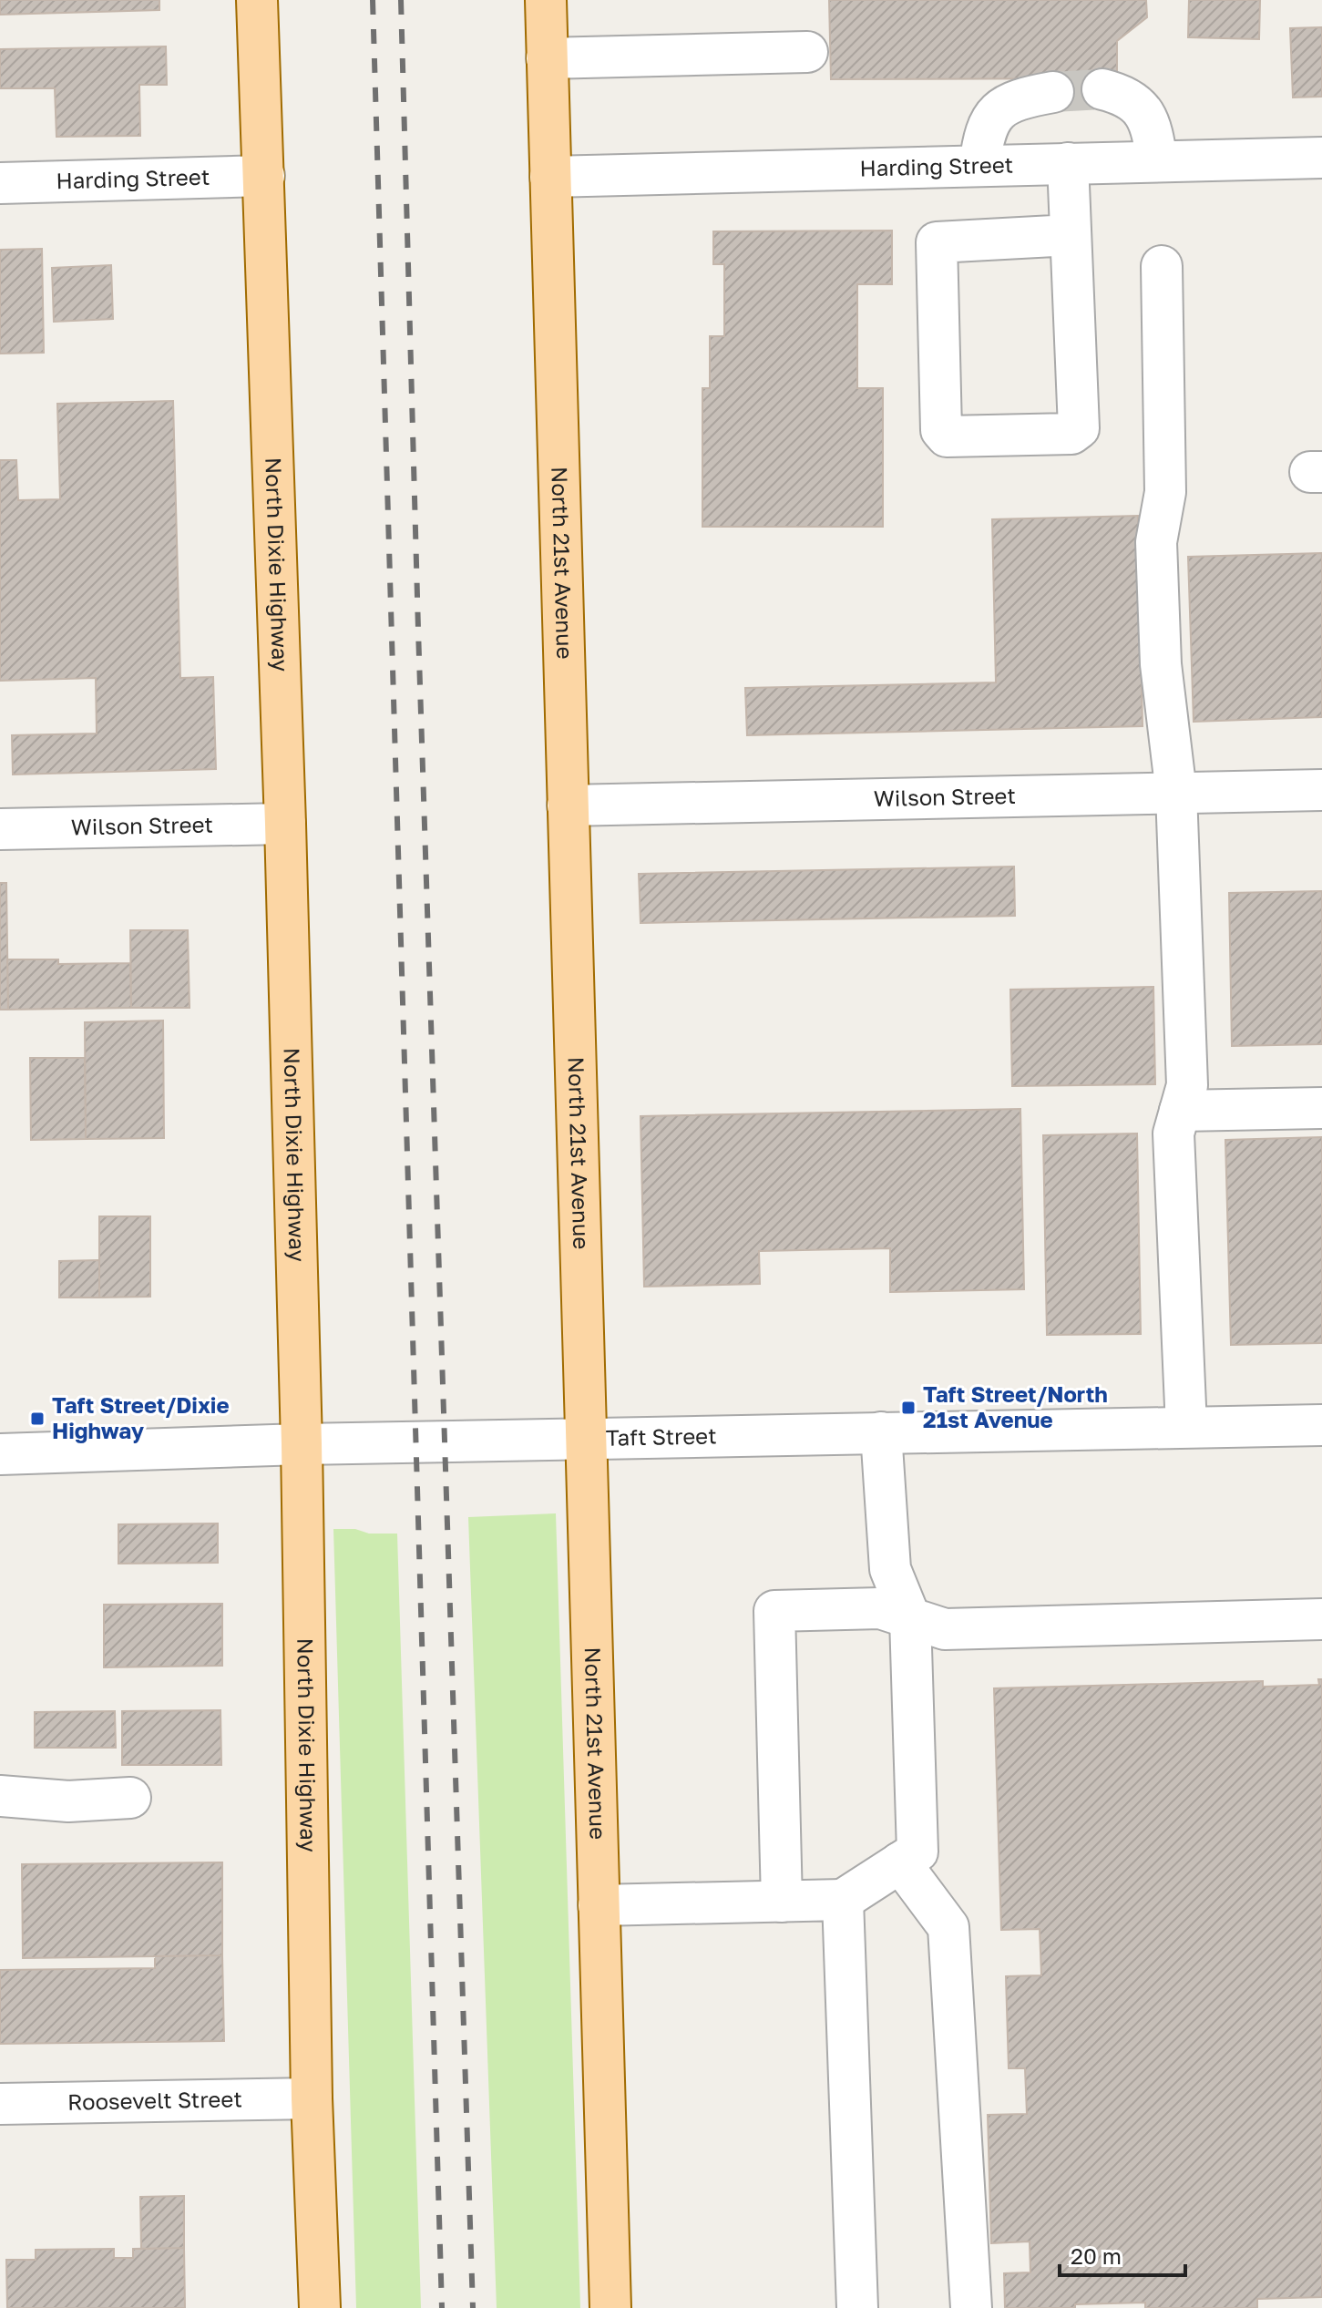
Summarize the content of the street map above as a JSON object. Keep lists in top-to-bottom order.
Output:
{
  "streets": {
    "main road": ["North Dixie Highway", "North 21st Avenue"],
    "street": [
      "Harding Street",
      "Wilson Street",
      "Taft Street",
      "Roosevelt Street"
    ]
  },
  "crossings": [
    ["Harding Street", "North Dixie Highway"],
    ["Harding Street", "North 21st Avenue"],
    ["North Dixie Highway", "Wilson Street"],
    ["North Dixie Highway", "Taft Street"],
    ["North Dixie Highway", "Roosevelt Street"],
    ["North 21st Avenue", "Wilson Street"],
    ["North 21st Avenue", "Taft Street"]
  ],
  "places": {
    "transit": ["Taft Street/North 21st Avenue", "Taft Street/Dixie Highway"]
  },
  "scale_bar": "20 m"
}
